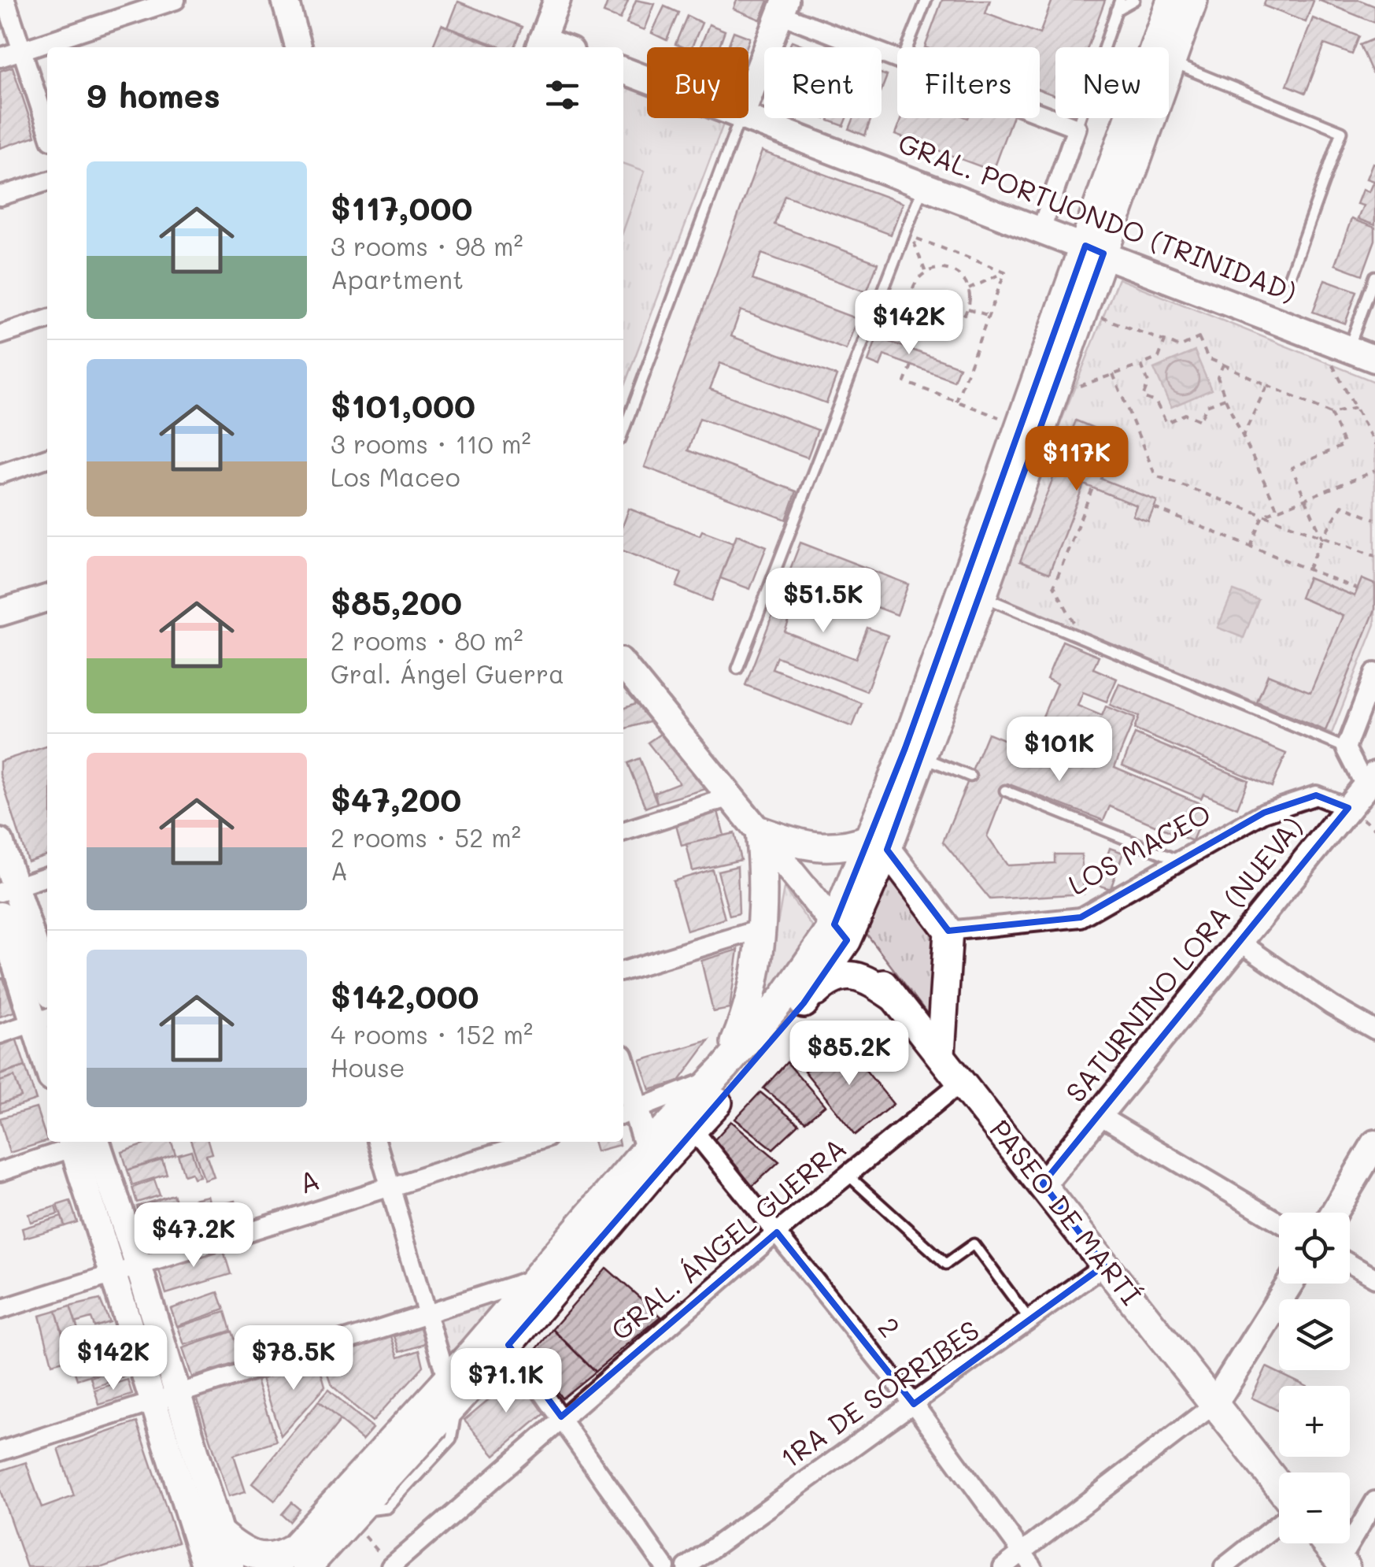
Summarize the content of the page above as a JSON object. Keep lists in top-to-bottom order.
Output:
{
  "streets": {
    "main road": ["GRAL. PORTUONDO (TRINIDAD)", "SATURNINO LORA (NUEVA)", "PASEO DE MARTÍ"],
    "street": [
      "LOS MACEO",
      "A",
      "GRAL. ÁNGEL GUERRA",
      "2",
      "1RA DE SORRIBES"
    ]
  },
  "crossings": [
    ["LOS MACEO", "SATURNINO LORA (NUEVA)"],
    ["SATURNINO LORA (NUEVA)", "PASEO DE MARTÍ"],
    ["PASEO DE MARTÍ", "GRAL. ÁNGEL GUERRA"],
    ["PASEO DE MARTÍ", "1RA DE SORRIBES"],
    ["GRAL. ÁNGEL GUERRA", "2"],
    ["2", "1RA DE SORRIBES"]
  ],
  "page": {
    "chip": [
      "Buy",
      "Rent",
      "Filters",
      "New"
    ],
    "heading": "9 homes",
    "list": [
      {
        "name": "$117,000",
        "note": "3 rooms · 98 m² · Apartment"
      },
      {
        "name": "$101,000",
        "note": "3 rooms · 110 m² · Los Maceo"
      },
      {
        "name": "$85,200",
        "note": "2 rooms · 80 m² · Gral. Ángel Guerra"
      },
      {
        "name": "$47,200",
        "note": "2 rooms · 52 m² · A"
      },
      {
        "name": "$142,000",
        "note": "4 rooms · 152 m² · House"
      }
    ],
    "price": [
      "$142K",
      "$117K",
      "$51.5K",
      "$101K",
      "$85.2K",
      "$47.2K",
      "$142K",
      "$78.5K",
      "$71.1K"
    ],
    "map_buttons": ["+", "−"]
  }
}
